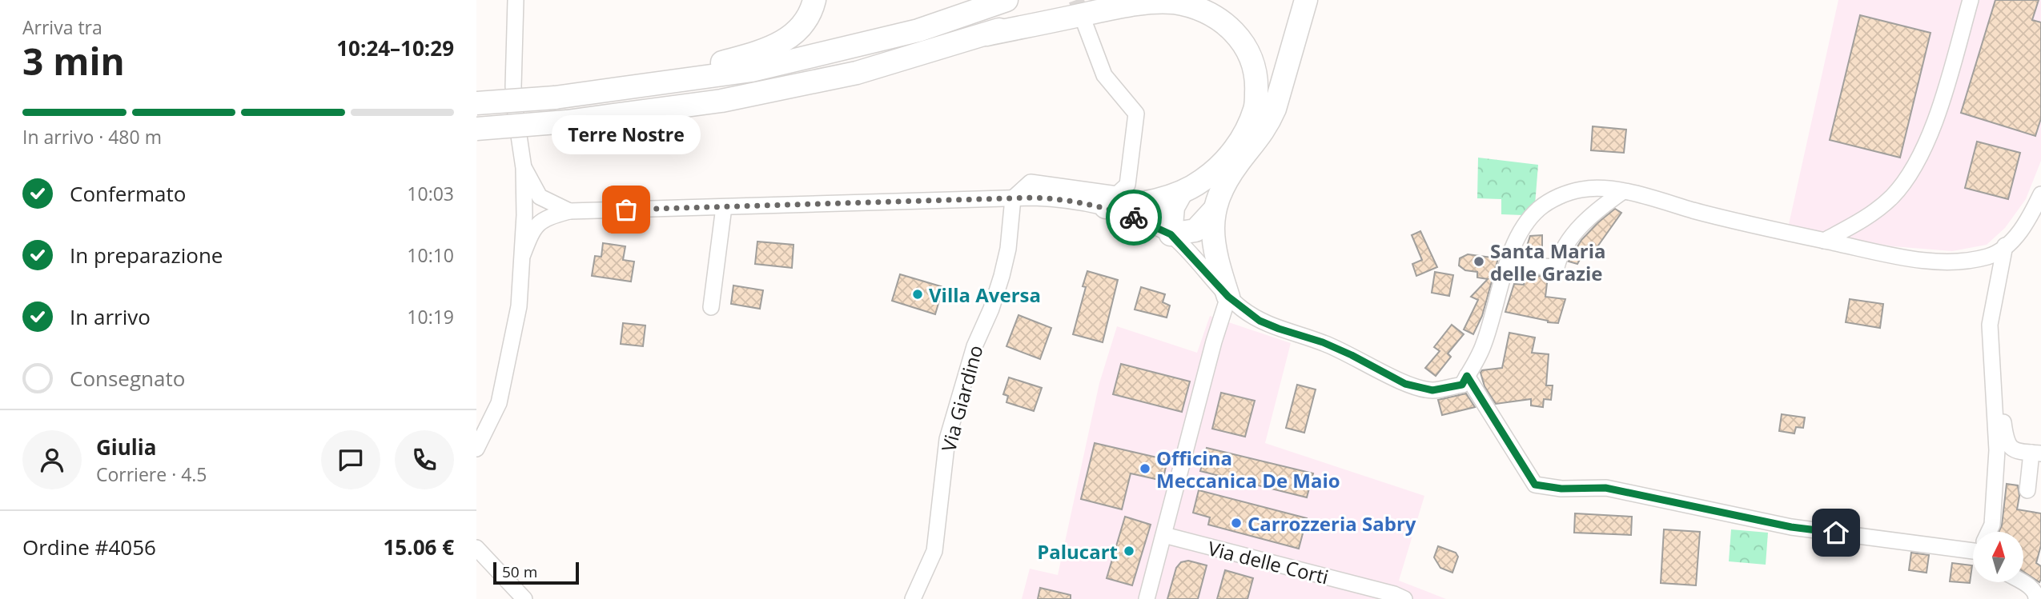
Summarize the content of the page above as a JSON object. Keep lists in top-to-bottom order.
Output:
{
  "streets": {
    "street": ["Via Giardino", "Via delle Corti"]
  },
  "places": [
    "Terre Nostre",
    "Santa Maria delle Grazie",
    "Villa Aversa",
    "Officina Meccanica De Maio",
    "Carrozzeria Sabry",
    "Palucart"
  ],
  "scale_bar": "50 m",
  "north": "top",
  "page": {
    "heading": ["3 min", "Arriva tra", "10:24–10:29"],
    "panel": [
      "Giulia",
      "Corriere · 4.5",
      "Ordine #4056",
      "15.06 €"
    ],
    "bar": "In arrivo · 480 m",
    "bubble": "Terre Nostre",
    "list": [
      ["Confermato", "10:03"],
      ["In preparazione", "10:10"],
      ["In arrivo", "10:19"],
      "Consegnato"
    ],
    "scale": "50 m"
  }
}
